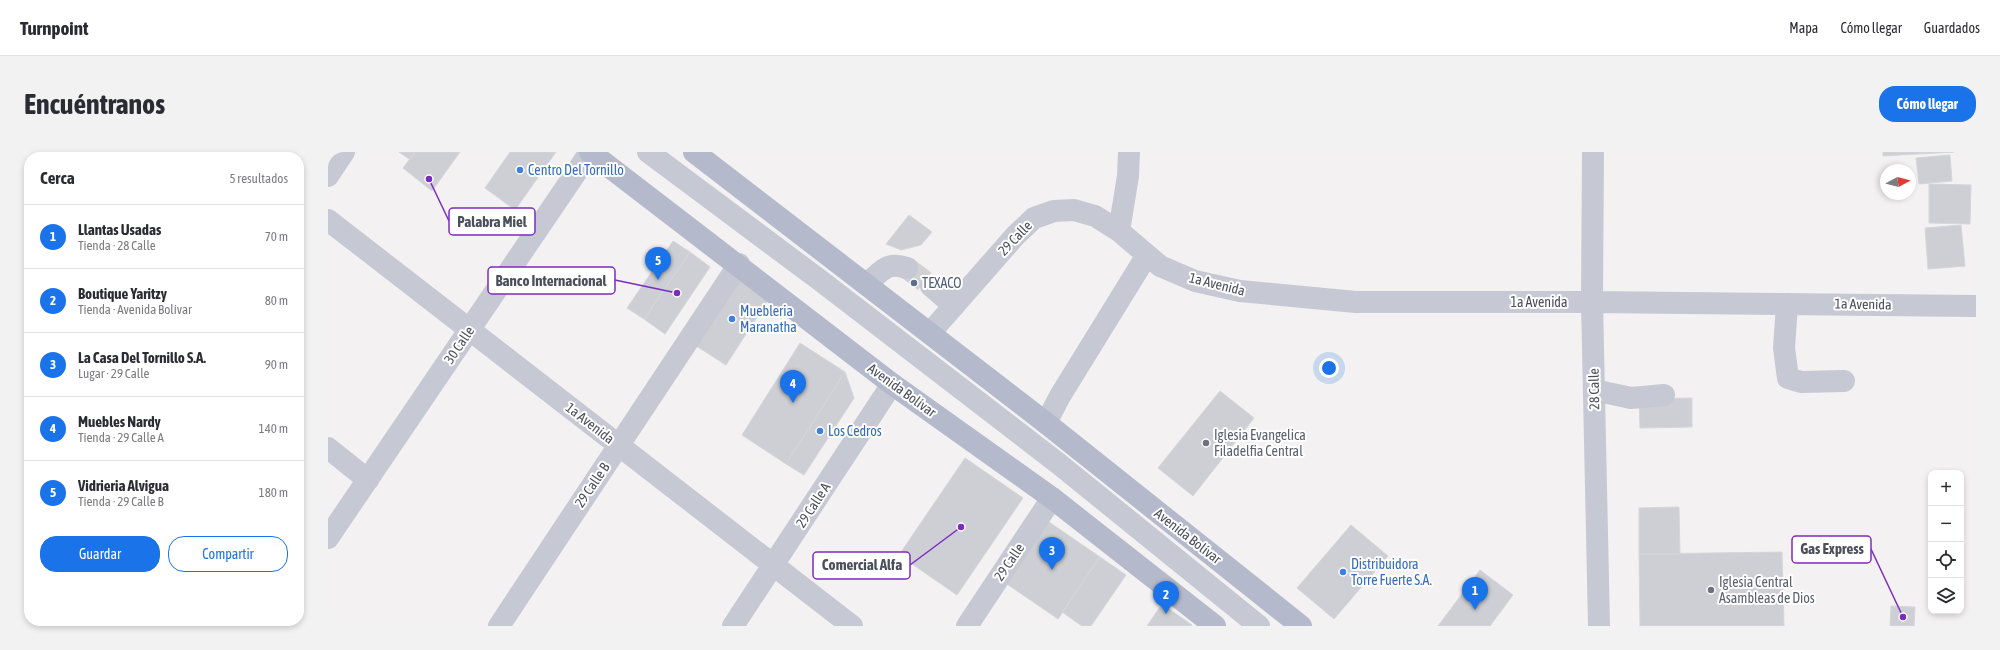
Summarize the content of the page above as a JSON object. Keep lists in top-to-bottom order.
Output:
{
  "streets": {
    "main road": ["Avenida Bolívar"],
    "street": [
      "29 Calle",
      "1a Avenida",
      "30 Calle",
      "28 Calle",
      "29 Calle B",
      "29 Calle A"
    ]
  },
  "crossings": [
    ["29 Calle", "1a Avenida"],
    ["29 Calle", "Avenida Bolívar"],
    ["1a Avenida", "30 Calle"],
    ["1a Avenida", "28 Calle"],
    ["1a Avenida", "29 Calle B"],
    ["1a Avenida", "29 Calle A"],
    ["30 Calle", "Avenida Bolívar"],
    ["Avenida Bolívar", "29 Calle B"],
    ["Avenida Bolívar", "29 Calle A"]
  ],
  "places": [
    "Centro Del Tornillo",
    "Palabra Miel",
    "TEXACO",
    "Banco Internacional",
    "Muebleria Maranatha",
    "Los Cedros",
    "Iglesia Evangelica Filadelfia Central",
    "Comercial Alfa",
    "Distribuidora Torre Fuerte S.A.",
    "Iglesia Central Asambleas de Dios",
    "Gas Express"
  ],
  "north": "right",
  "page": {
    "header": "Turnpoint",
    "nav": ["Mapa", "Cómo llegar", "Guardados"],
    "buttons": [
      "Cómo llegar",
      ["Guardar", "Compartir"]
    ],
    "title": "Encuéntranos",
    "heading": ["Cerca", "5 resultados"],
    "list": [
      {
        "mark": "1",
        "name": "Llantas Usadas",
        "note": "Tienda · 28 Calle",
        "value": "70 m"
      },
      {
        "mark": "2",
        "name": "Boutique Yaritzy",
        "note": "Tienda · Avenida Bolívar",
        "value": "80 m"
      },
      {
        "mark": "3",
        "name": "La Casa Del Tornillo S.A.",
        "note": "Lugar · 29 Calle",
        "value": "90 m"
      },
      {
        "mark": "4",
        "name": "Muebles Nardy",
        "note": "Tienda · 29 Calle A",
        "value": "140 m"
      },
      {
        "mark": "5",
        "name": "Vidrieria Alvigua",
        "note": "Tienda · 29 Calle B",
        "value": "180 m"
      }
    ],
    "pins": [
      "5",
      "4",
      "3",
      "1",
      "2"
    ],
    "map_buttons": ["+", "−"]
  }
}
